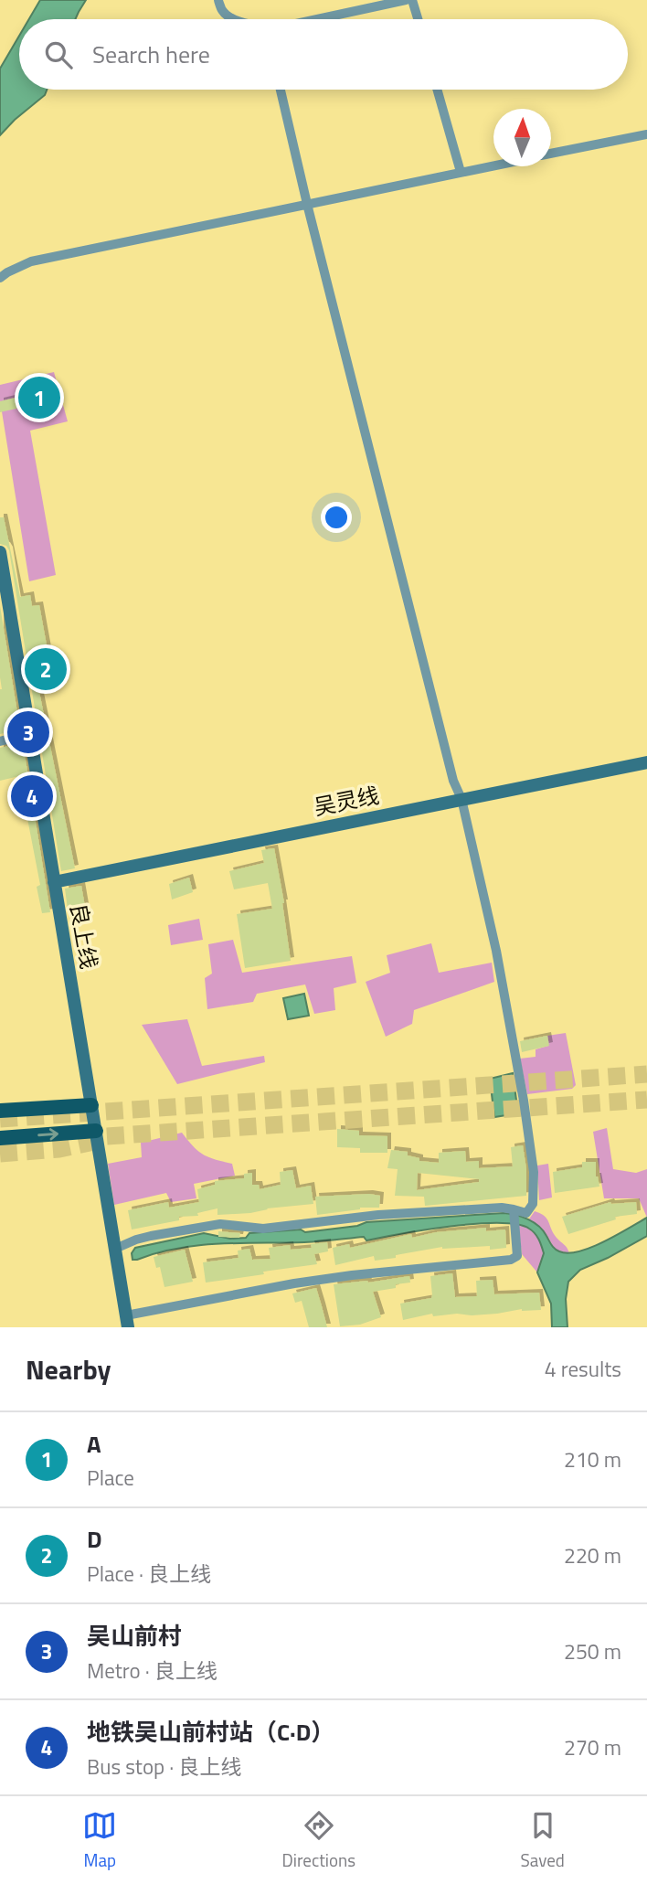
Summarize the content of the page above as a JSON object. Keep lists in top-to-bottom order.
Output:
{
  "streets": {
    "street": ["吴灵线", "良上线"]
  },
  "crossings": [
    ["吴灵线", "良上线"]
  ],
  "north": "top",
  "page": {
    "search": "Search here",
    "pins": [
      "1",
      "2",
      "3",
      "4"
    ],
    "heading": ["Nearby", "4 results"],
    "list": [
      {
        "mark": "1",
        "name": "A",
        "note": "Place",
        "value": "210 m"
      },
      {
        "mark": "2",
        "name": "D",
        "note": "Place · 良上线",
        "value": "220 m"
      },
      {
        "mark": "3",
        "name": "吴山前村",
        "note": "Metro · 良上线",
        "value": "250 m"
      },
      {
        "mark": "4",
        "name": "地铁吴山前村站（C·D）",
        "note": "Bus stop · 良上线",
        "value": "270 m"
      }
    ],
    "nav": ["Map", "Directions", "Saved"]
  }
}
